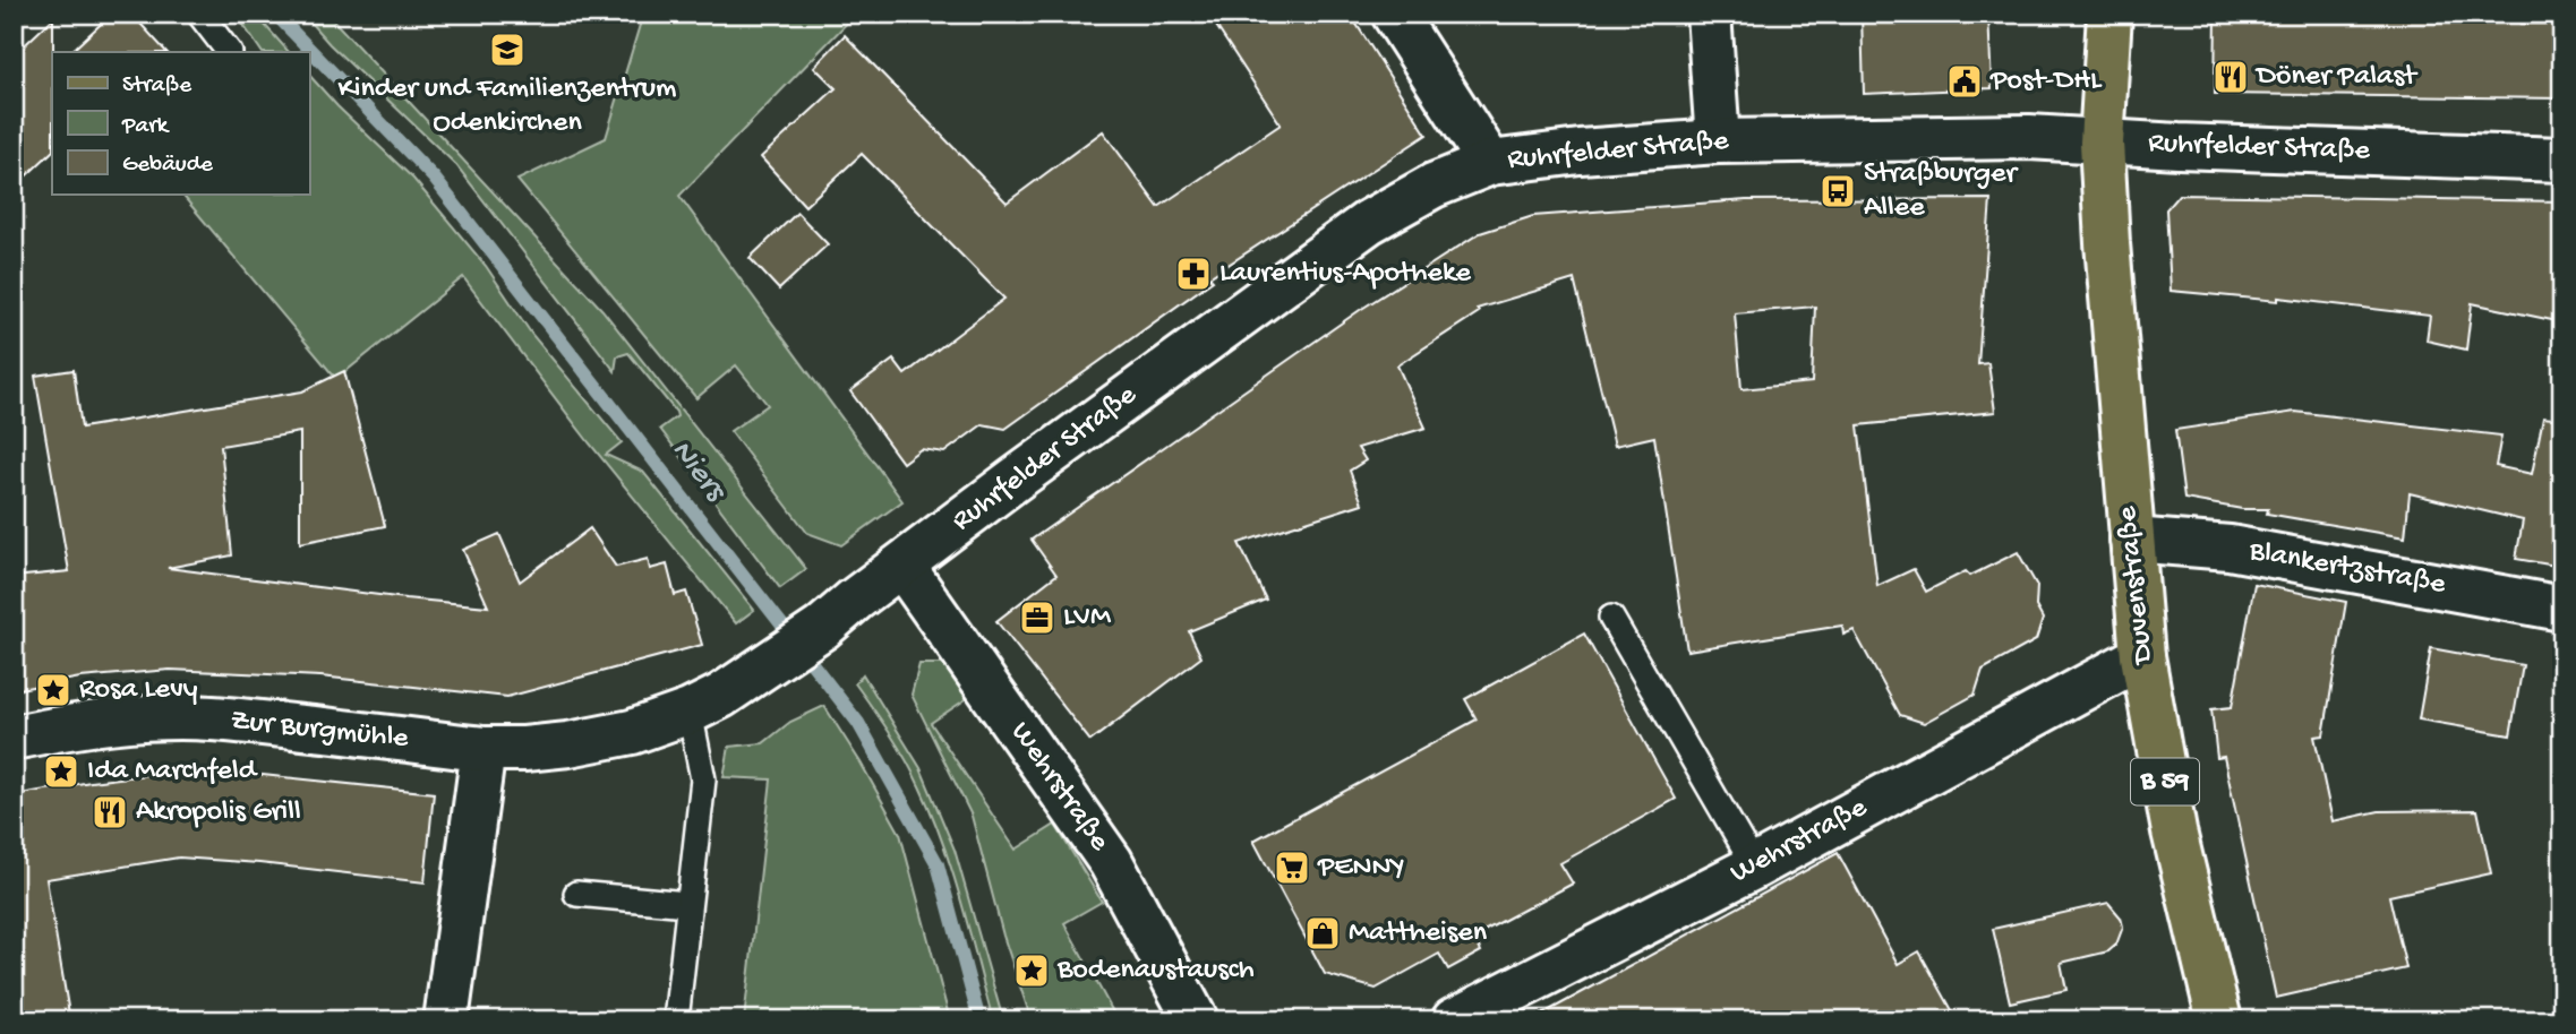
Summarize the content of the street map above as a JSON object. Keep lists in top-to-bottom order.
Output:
{
  "streets": {
    "main road": [
      "Ruhrfelder Straße",
      "Blankertzstraße",
      "Duvenstraße",
      "Zur Burgmühle",
      "B 59",
      "Wehrstraße"
    ]
  },
  "crossings": [
    ["Ruhrfelder Straße", "Duvenstraße"],
    ["Ruhrfelder Straße", "Zur Burgmühle"],
    ["Ruhrfelder Straße", "B 59"],
    ["Ruhrfelder Straße", "Wehrstraße"],
    ["Blankertzstraße", "Duvenstraße"],
    ["Duvenstraße", "B 59"],
    ["Duvenstraße", "Wehrstraße"]
  ],
  "water": ["Niers"],
  "places": {
    "school or university": ["Kinder und Familienzentrum Odenkirchen"],
    "restaurant": ["Döner Palast", "Akropolis Grill"],
    "public building": ["Post-DHL"],
    "bus stop": ["Straßburger Allee"],
    "pharmacy": ["Laurentius-Apotheke"],
    "office": ["LVM"],
    "place": ["Rosa Levy", "Ida Marchfeld", "Bodenaustausch"],
    "supermarket": ["PENNY"],
    "shop": ["Mattheisen"]
  },
  "legend": ["Straße", "Park", "Gebäude"]
}
